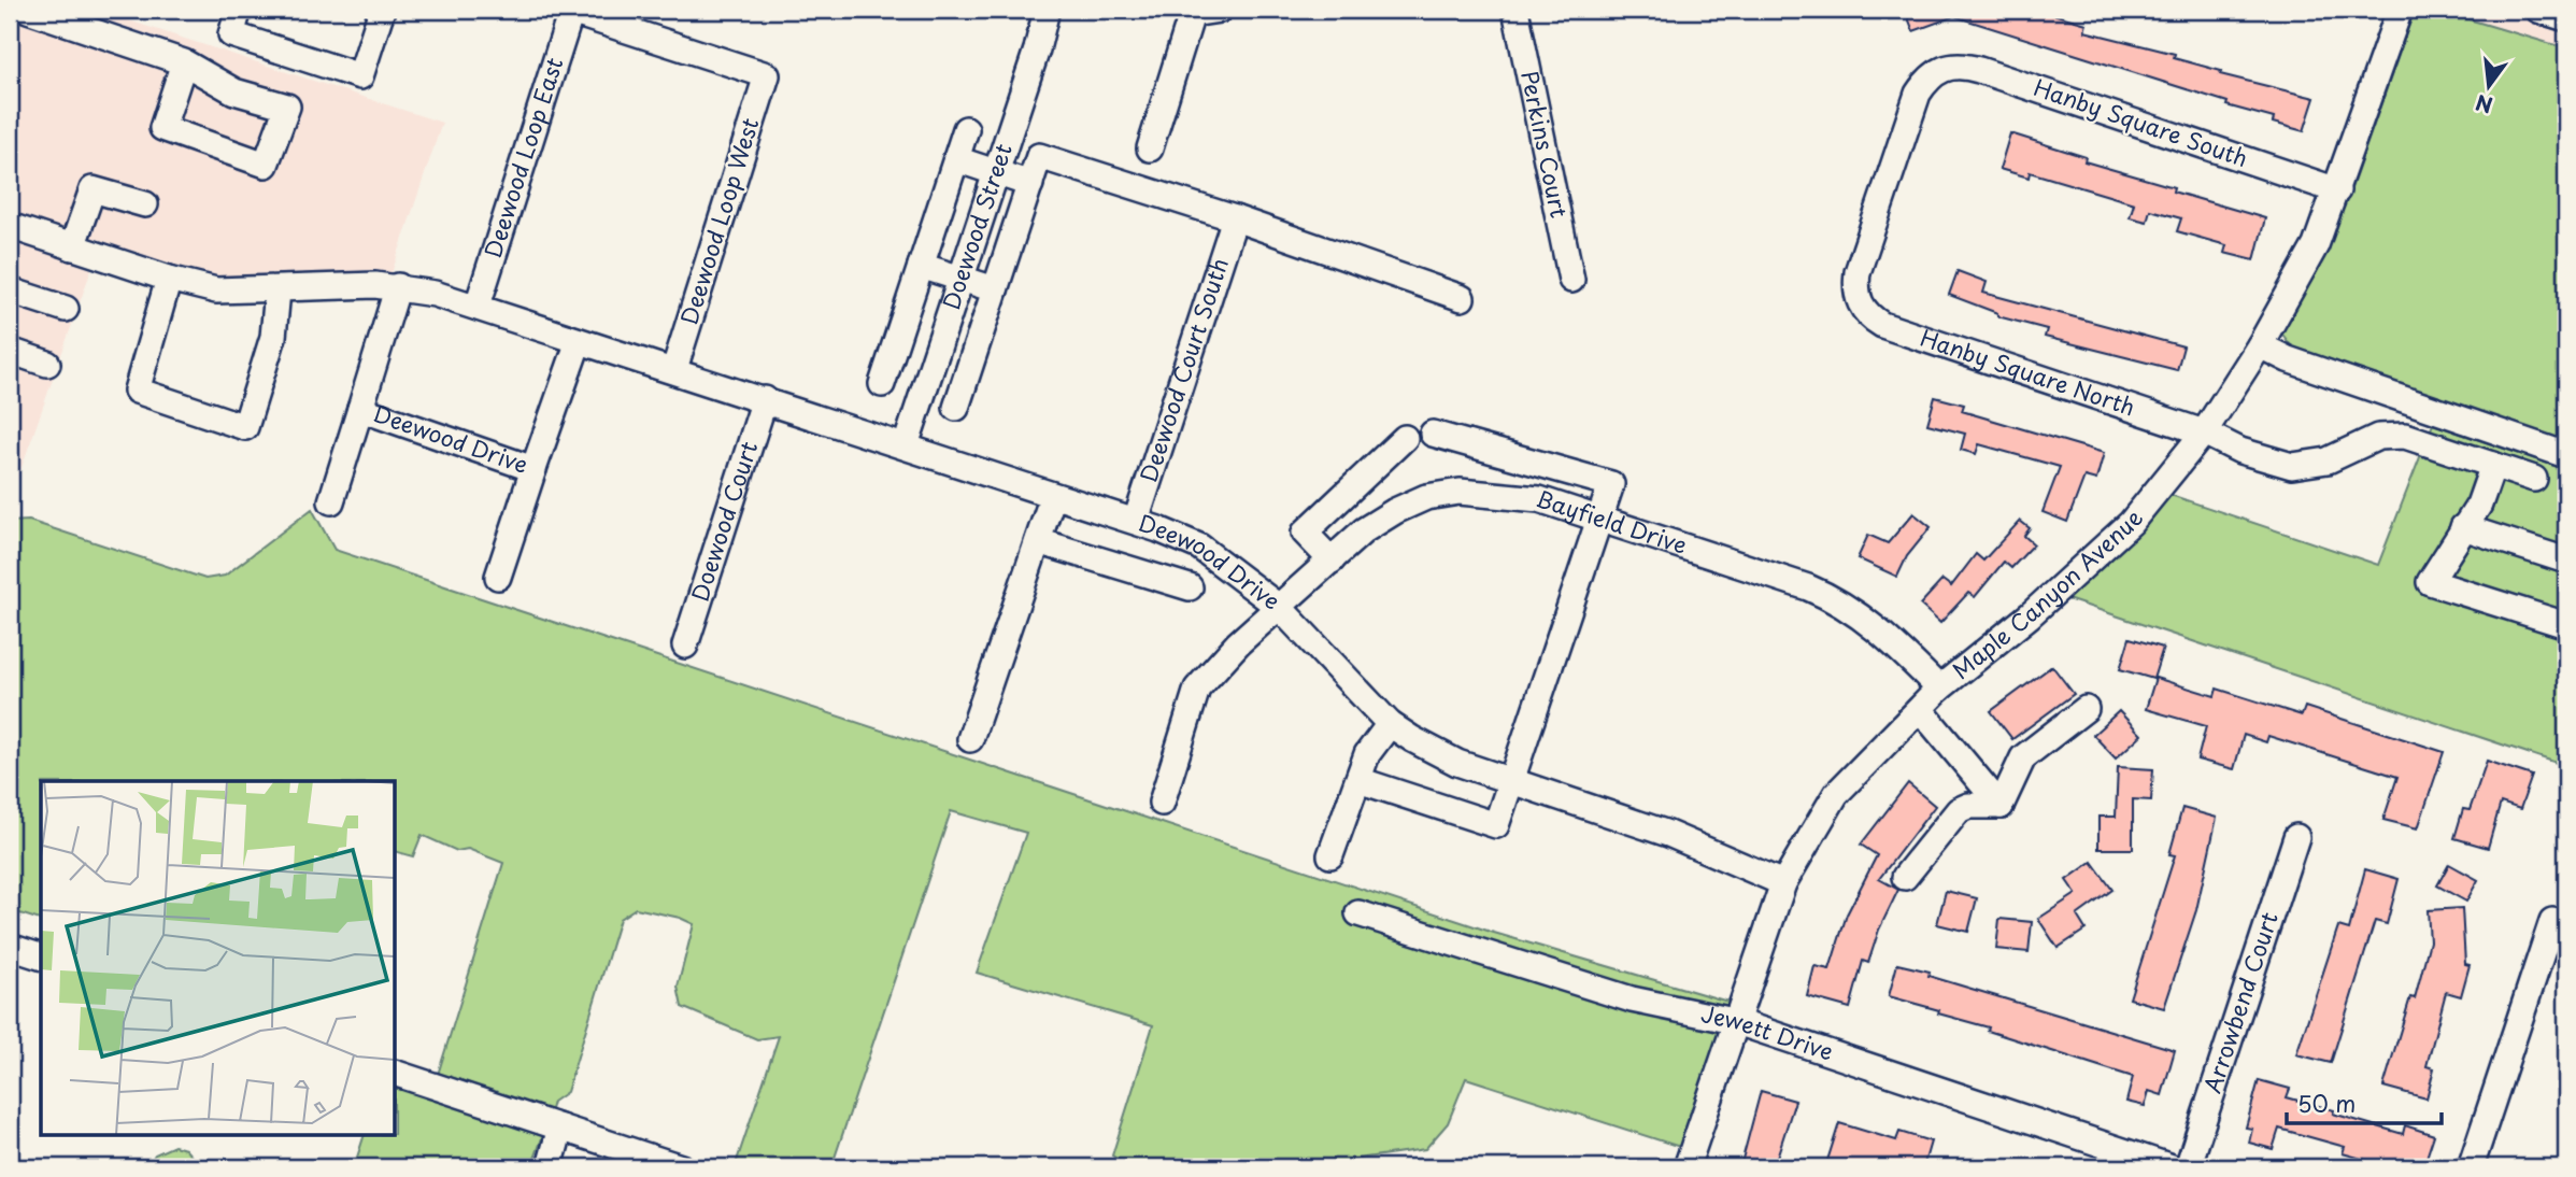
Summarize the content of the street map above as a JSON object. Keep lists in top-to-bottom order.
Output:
{
  "streets": {
    "street": [
      "Hanby Square South",
      "Perkins Court",
      "Deewood Loop East",
      "Deewood Loop West",
      "Doewood Street",
      "Deewood Court South",
      "Hanby Square North",
      "Deewood Drive",
      "Doewood Court",
      "Bayfield Drive",
      "Maple Canyon Avenue",
      "Arrowbend Court",
      "Jewett Drive"
    ]
  },
  "crossings": [
    ["Hanby Square South", "Hanby Square North"],
    ["Hanby Square South", "Maple Canyon Avenue"],
    ["Deewood Loop East", "Deewood Loop West"],
    ["Deewood Loop East", "Deewood Drive"],
    ["Deewood Loop West", "Deewood Drive"],
    ["Doewood Street", "Deewood Drive"],
    ["Deewood Court South", "Deewood Drive"],
    ["Hanby Square North", "Maple Canyon Avenue"],
    ["Deewood Drive", "Doewood Court"],
    ["Deewood Drive", "Bayfield Drive"],
    ["Deewood Drive", "Maple Canyon Avenue"],
    ["Bayfield Drive", "Maple Canyon Avenue"],
    ["Maple Canyon Avenue", "Jewett Drive"]
  ],
  "scale_bar": "50 m",
  "north": "bottom"
}
